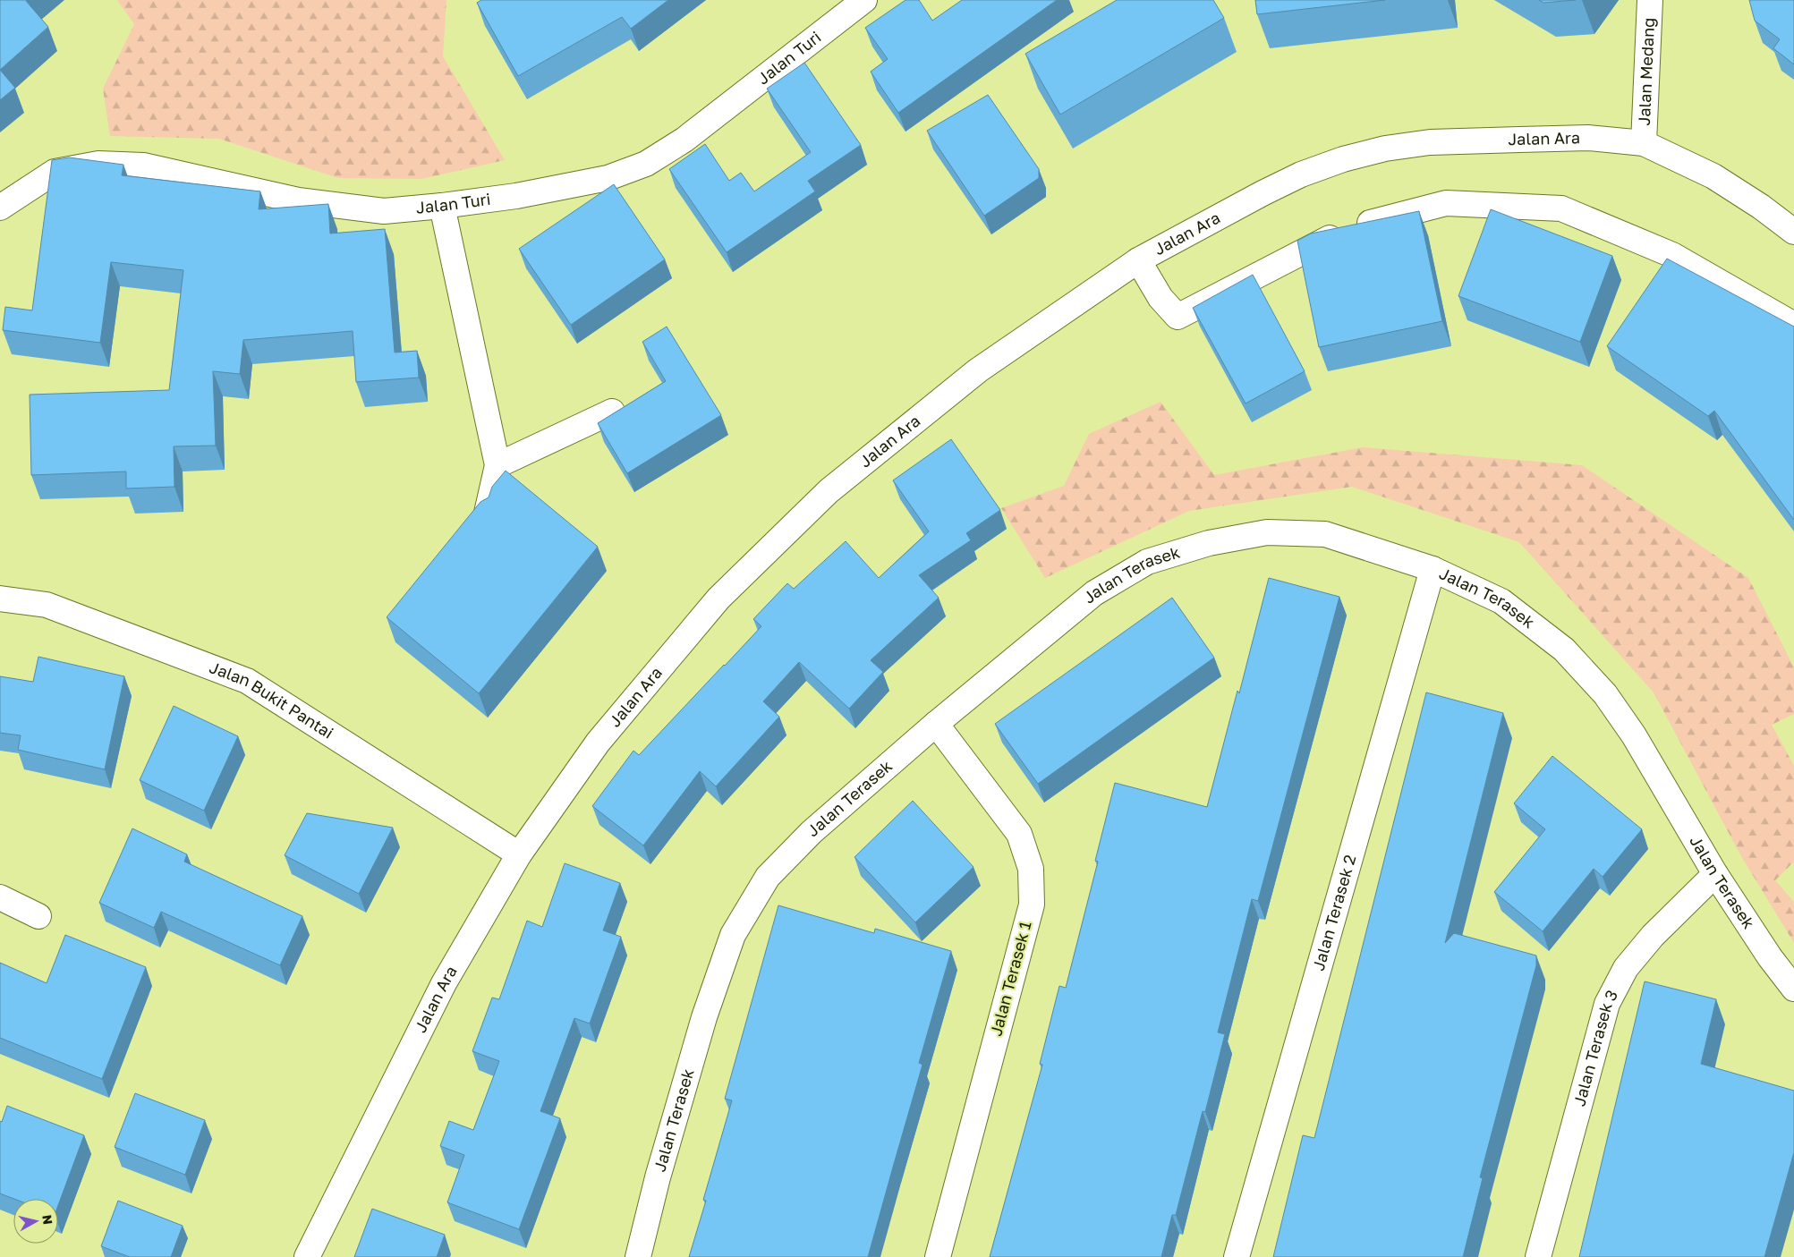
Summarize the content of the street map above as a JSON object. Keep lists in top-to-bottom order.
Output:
{
  "streets": {
    "street": [
      "Jalan Turi",
      "Jalan Medang",
      "Jalan Ara",
      "Jalan Terasek",
      "Jalan Bukit Pantai",
      "Jalan Terasek 2",
      "Jalan Terasek 1",
      "Jalan Terasek 3"
    ]
  },
  "crossings": [
    ["Jalan Medang", "Jalan Ara"],
    ["Jalan Ara", "Jalan Bukit Pantai"],
    ["Jalan Terasek", "Jalan Terasek 2"],
    ["Jalan Terasek", "Jalan Terasek 1"],
    ["Jalan Terasek", "Jalan Terasek 3"]
  ],
  "north": "right"
}
